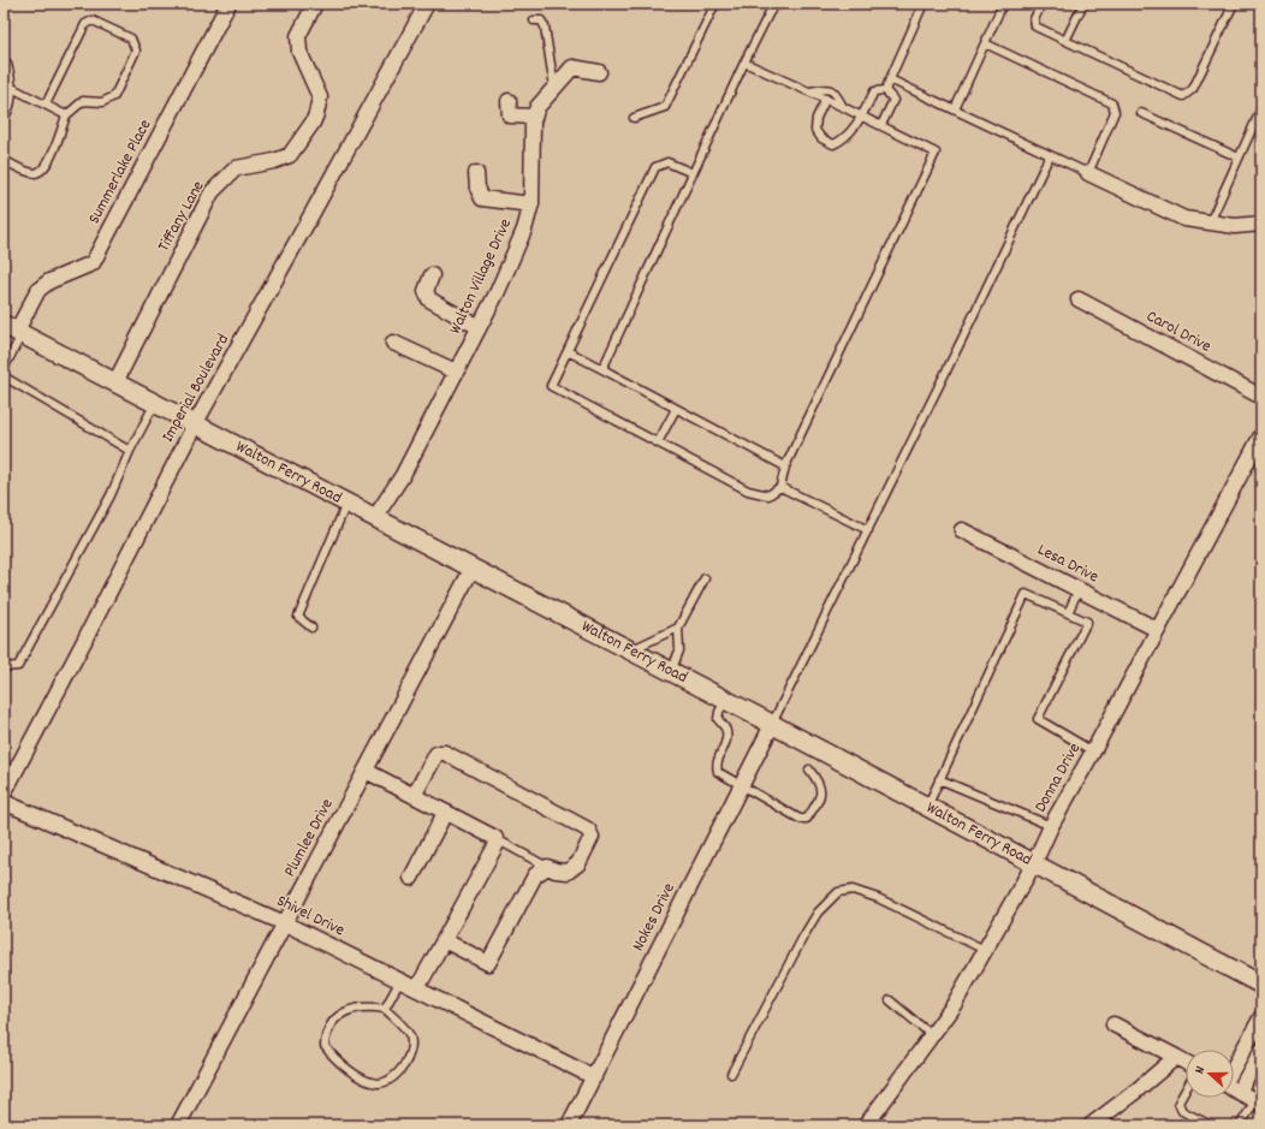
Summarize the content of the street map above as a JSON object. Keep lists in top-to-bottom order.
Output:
{
  "streets": {
    "street": [
      "Summerlake Place",
      "Tiffany Lane",
      "Walton Village Drive",
      "Carol Drive",
      "Imperial Boulevard",
      "Walton Ferry Road",
      "Lesa Drive",
      "Donna Drive",
      "Plumlee Drive",
      "Shivel Drive",
      "Nokes Drive"
    ]
  },
  "crossings": [
    ["Summerlake Place", "Walton Ferry Road"],
    ["Tiffany Lane", "Walton Ferry Road"],
    ["Walton Village Drive", "Walton Ferry Road"],
    ["Imperial Boulevard", "Walton Ferry Road"],
    ["Walton Ferry Road", "Donna Drive"],
    ["Walton Ferry Road", "Plumlee Drive"],
    ["Walton Ferry Road", "Nokes Drive"],
    ["Lesa Drive", "Donna Drive"],
    ["Plumlee Drive", "Shivel Drive"],
    ["Shivel Drive", "Nokes Drive"]
  ],
  "north": "left"
}
